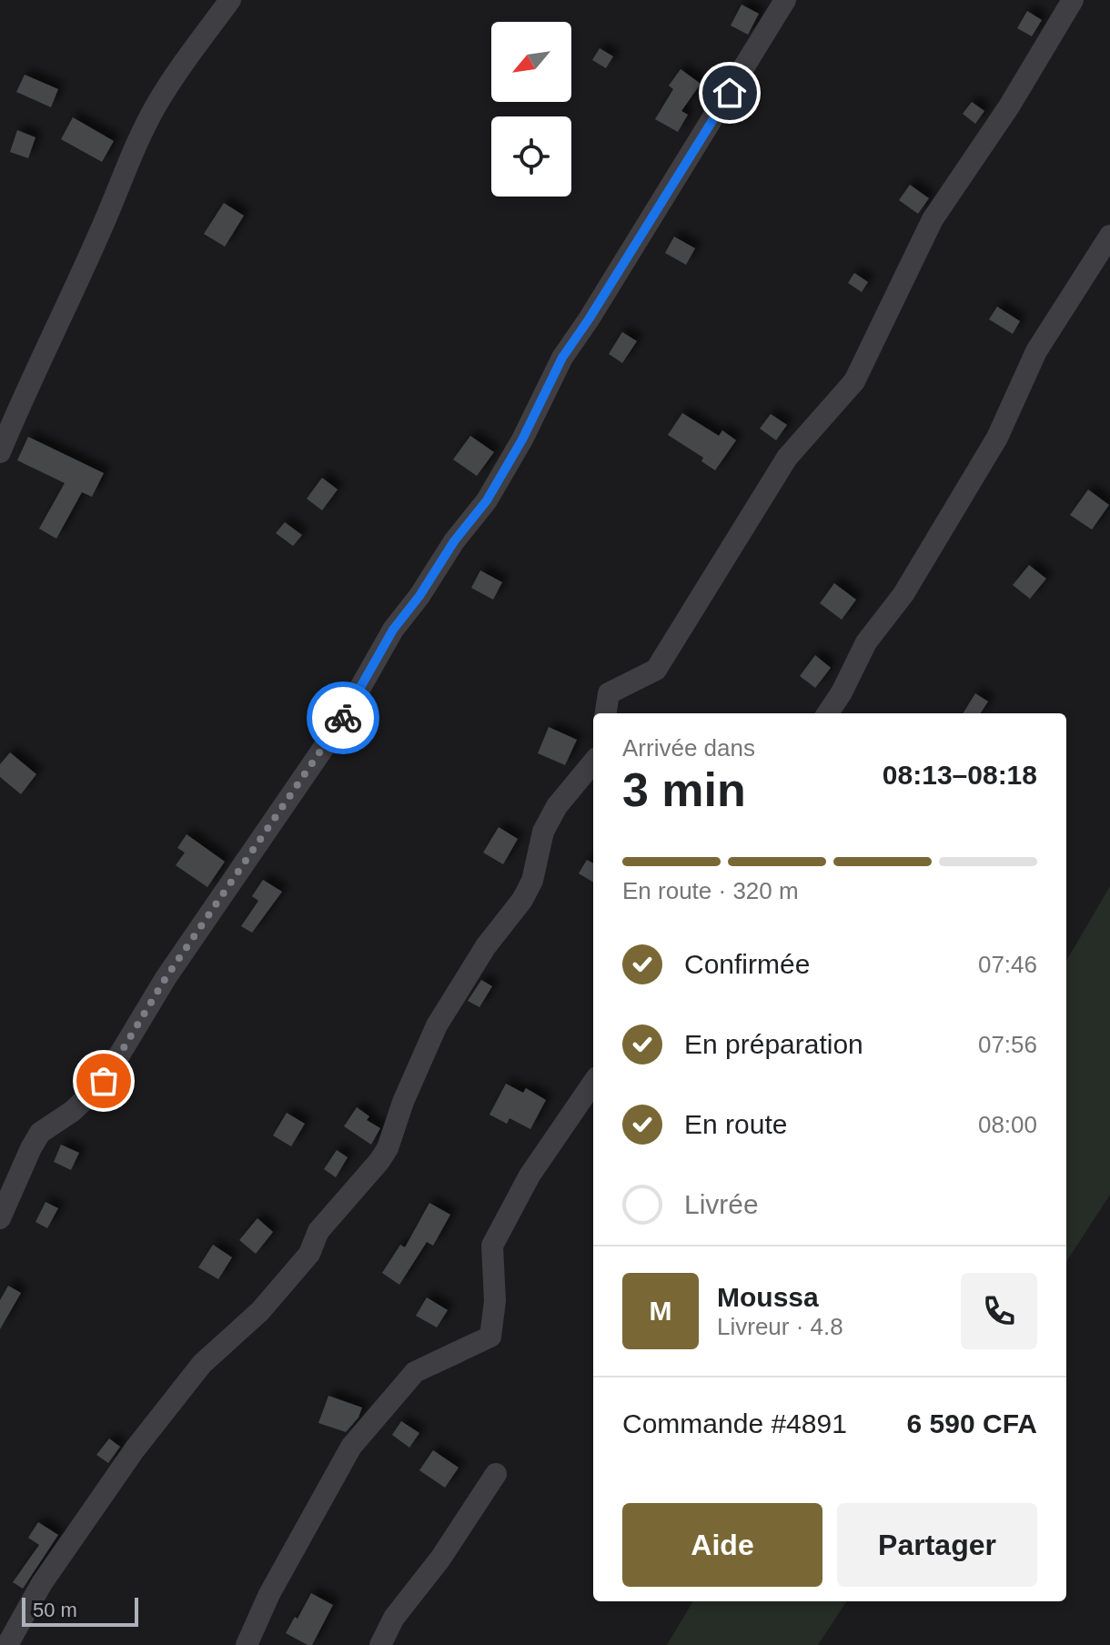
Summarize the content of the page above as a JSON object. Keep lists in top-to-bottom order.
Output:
{
  "scale_bar": "50 m",
  "north": "bottom left",
  "page": {
    "heading": ["3 min", "Arrivée dans", "08:13–08:18"],
    "panel": [
      "Moussa",
      "Livreur · 4.8",
      "Commande #4891",
      "6 590 CFA"
    ],
    "bar": "En route · 320 m",
    "list": [
      ["Confirmée", "07:46"],
      ["En préparation", "07:56"],
      ["En route", "08:00"],
      "Livrée"
    ],
    "round": "M",
    "buttons": ["Aide", "Partager"],
    "scale": "50 m"
  }
}
